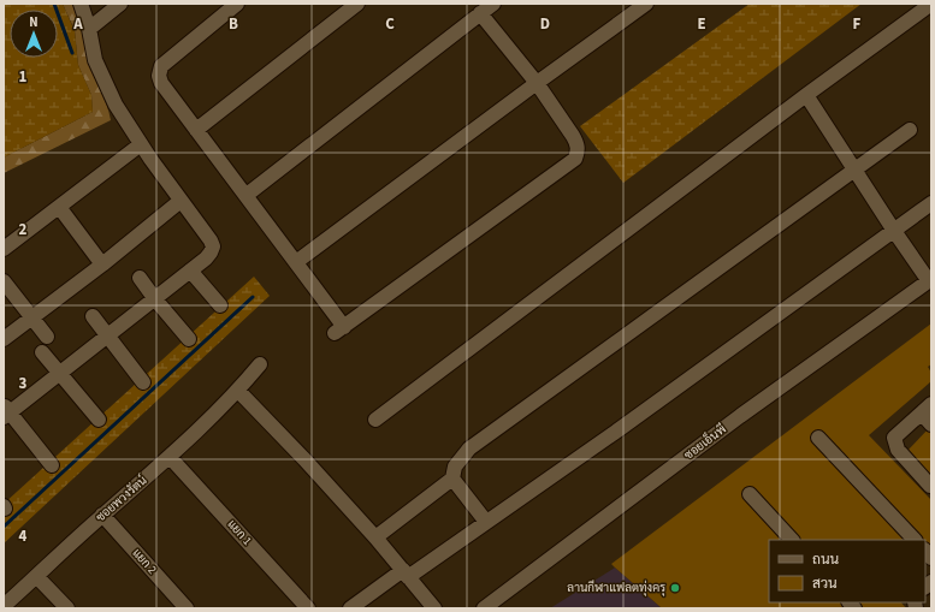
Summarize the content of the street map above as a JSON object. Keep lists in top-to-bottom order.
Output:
{
  "streets": {
    "street": [
      "ซอยเอ็นพี",
      "ซอยพวงรัตน์",
      "แยก 1",
      "แยก 2"
    ]
  },
  "crossings": [
    ["ซอยพวงรัตน์", "แยก 1"],
    ["ซอยพวงรัตน์", "แยก 2"]
  ],
  "places": ["ลานกีฬาแฟลตทุ่งครุ"],
  "legend": ["ถนน", "สวน"],
  "north": "top",
  "grid": {
    "columns": [
      "A",
      "B",
      "C",
      "D",
      "E",
      "F"
    ],
    "rows": [
      "1",
      "2",
      "3",
      "4"
    ]
  }
}
